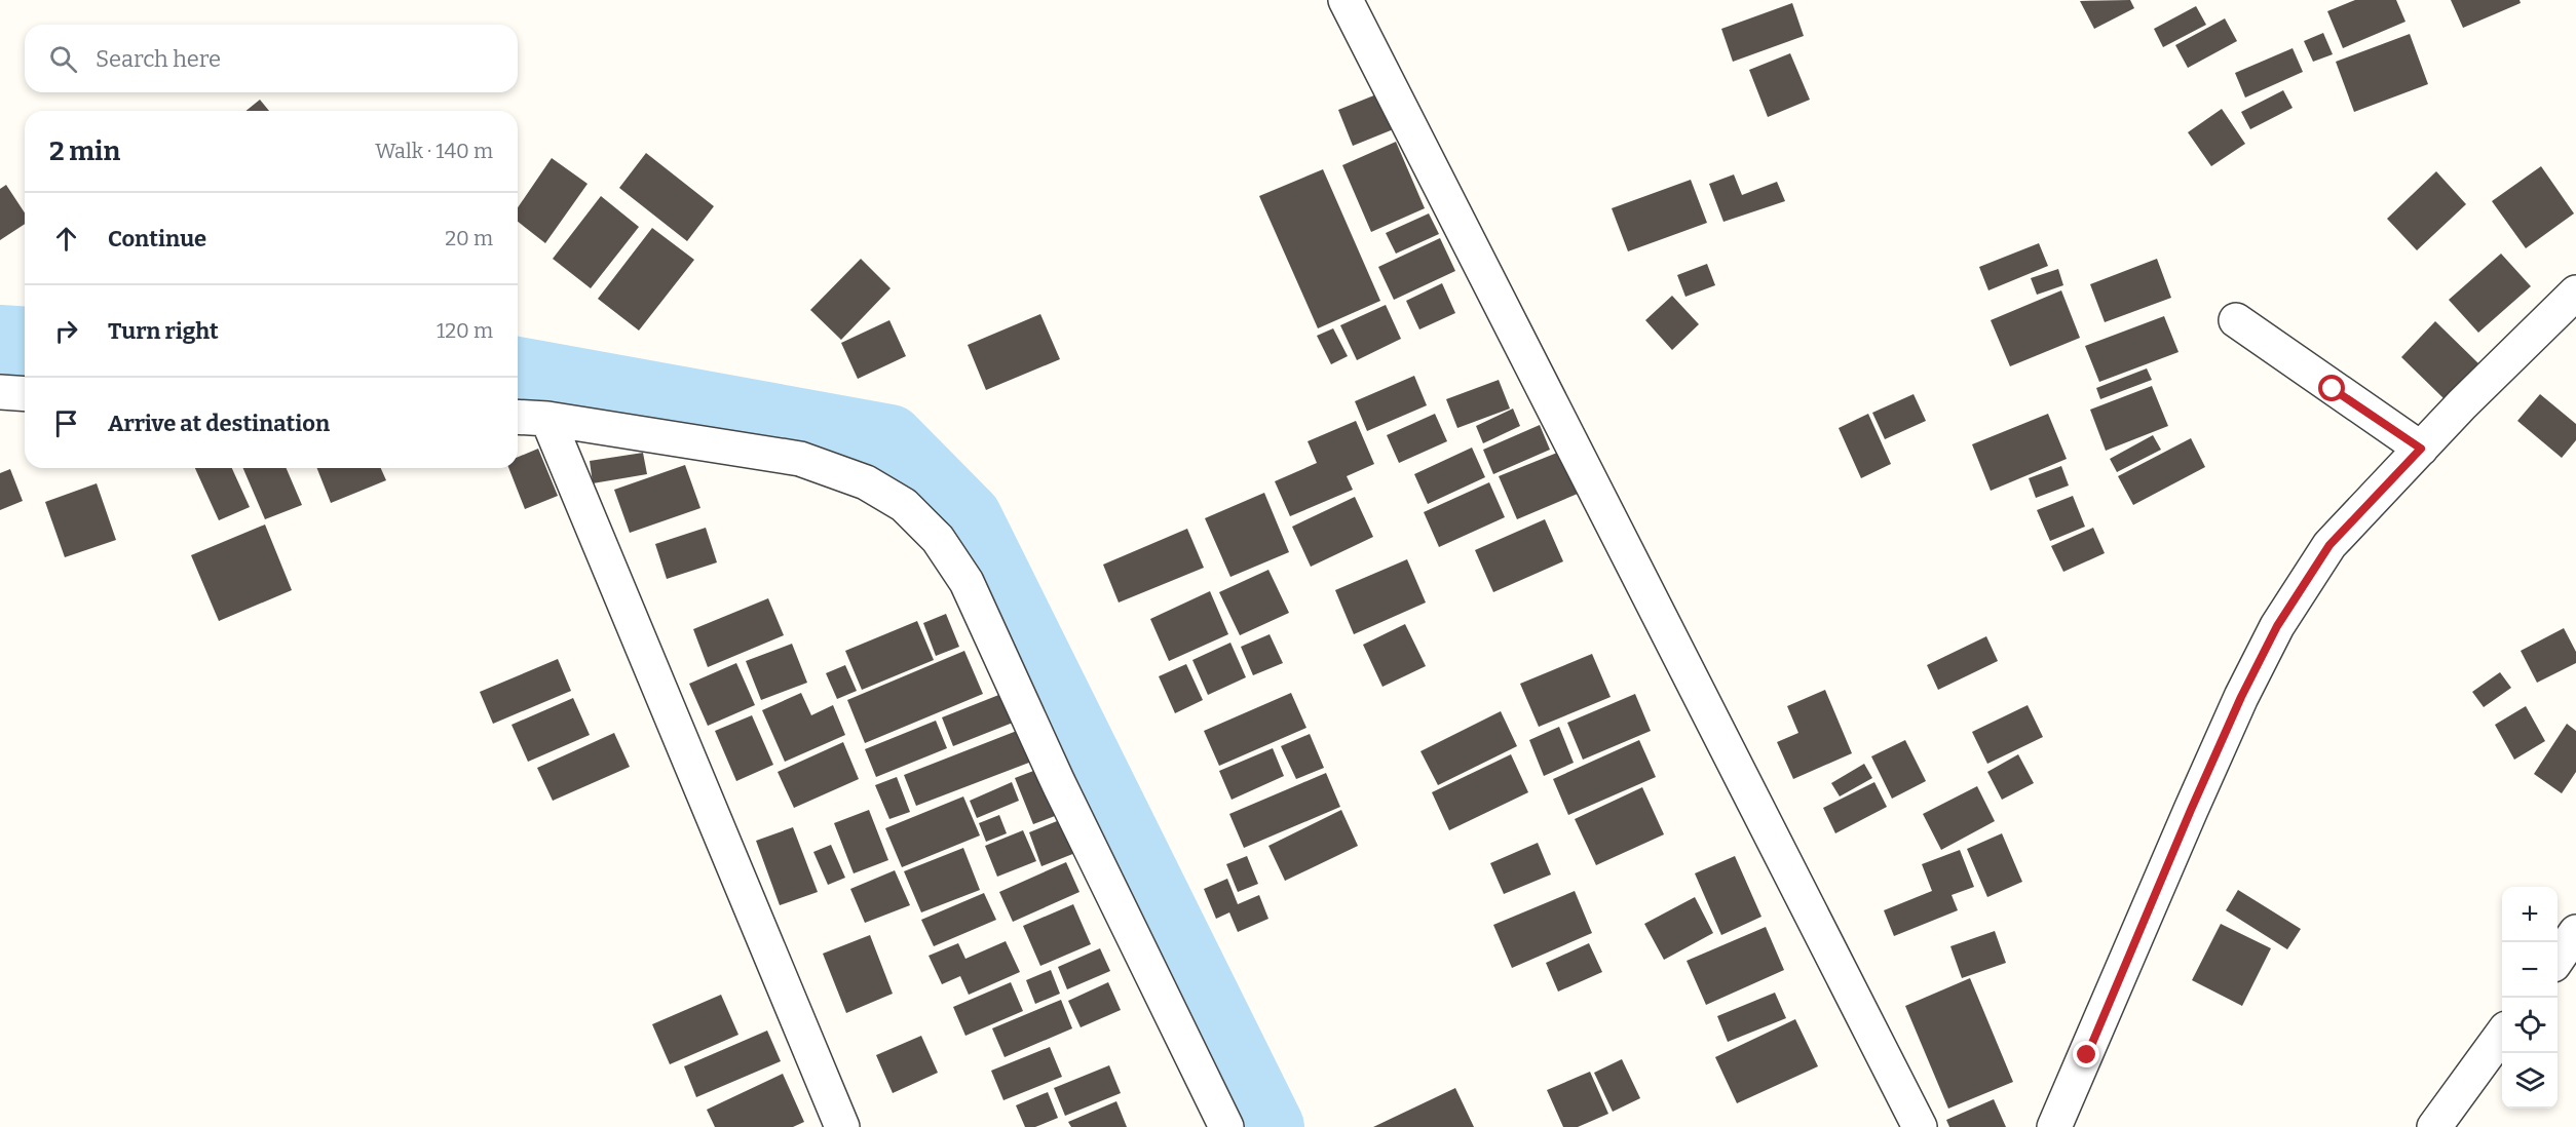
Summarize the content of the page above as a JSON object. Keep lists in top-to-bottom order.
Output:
{
  "page": {
    "search": "Search here",
    "heading": ["2 min", "Walk · 140 m"],
    "list": [
      ["Continue", "20 m"],
      ["Turn right", "120 m"],
      "Arrive at destination"
    ],
    "map_buttons": ["+", "−"]
  }
}
